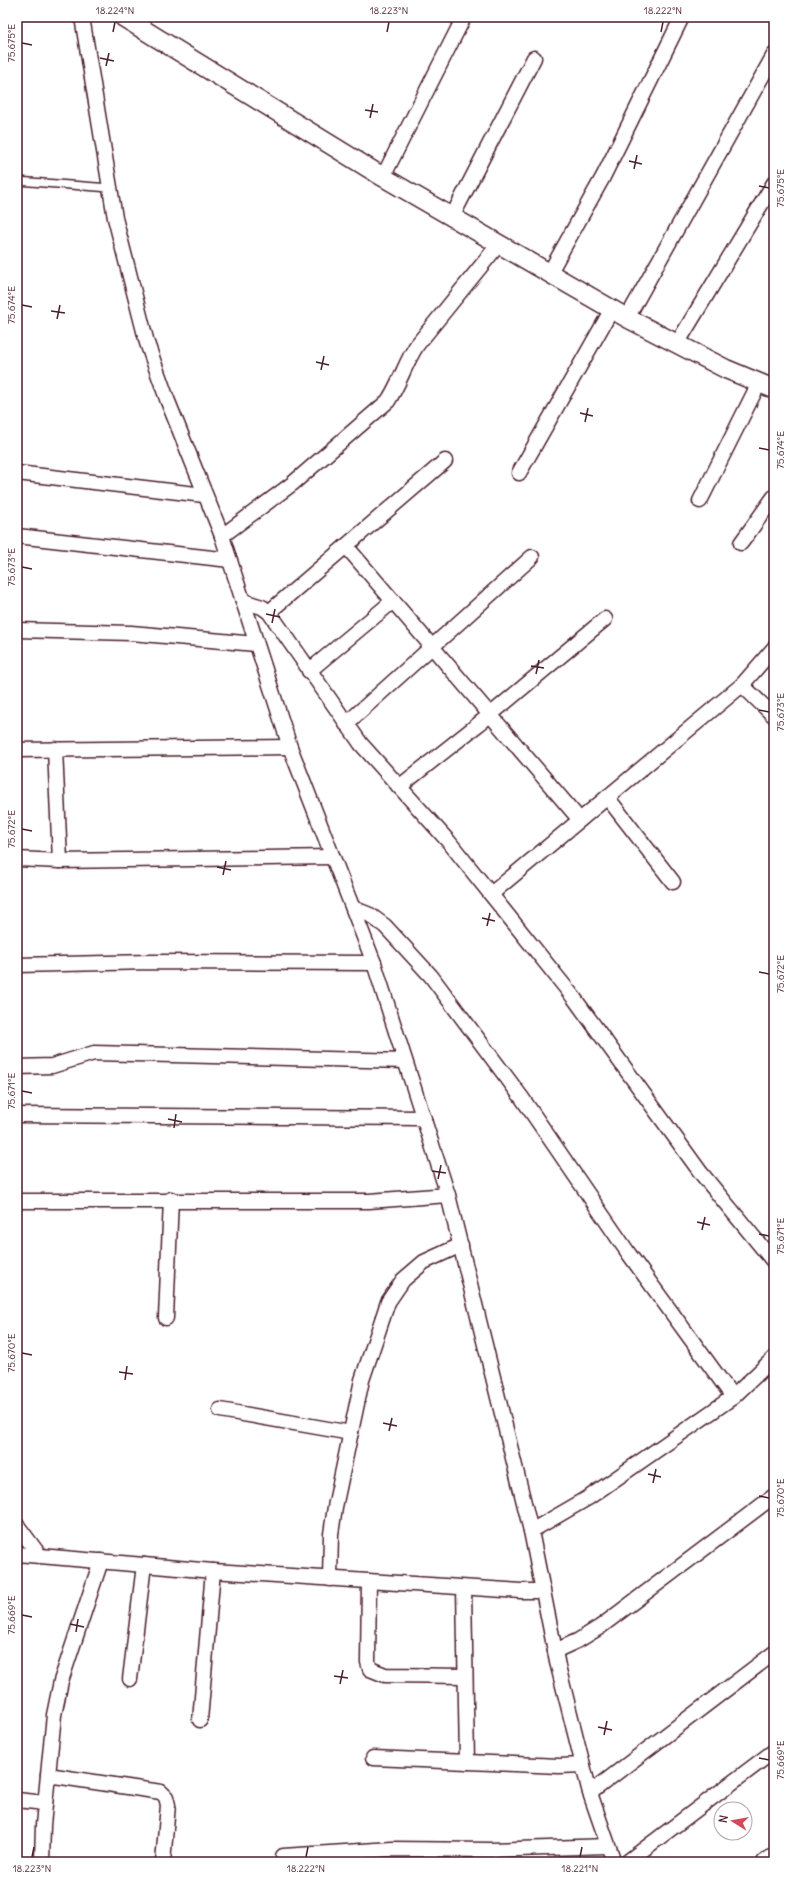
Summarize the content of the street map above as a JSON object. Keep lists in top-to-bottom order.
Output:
{
  "north": "left",
  "coordinates": [
    "18.224°N",
    "18.223°N",
    "18.222°N",
    "75.675°E",
    "75.674°E",
    "75.673°E",
    "75.672°E",
    "75.671°E",
    "75.670°E",
    "75.669°E",
    "18.221°N"
  ]
}
